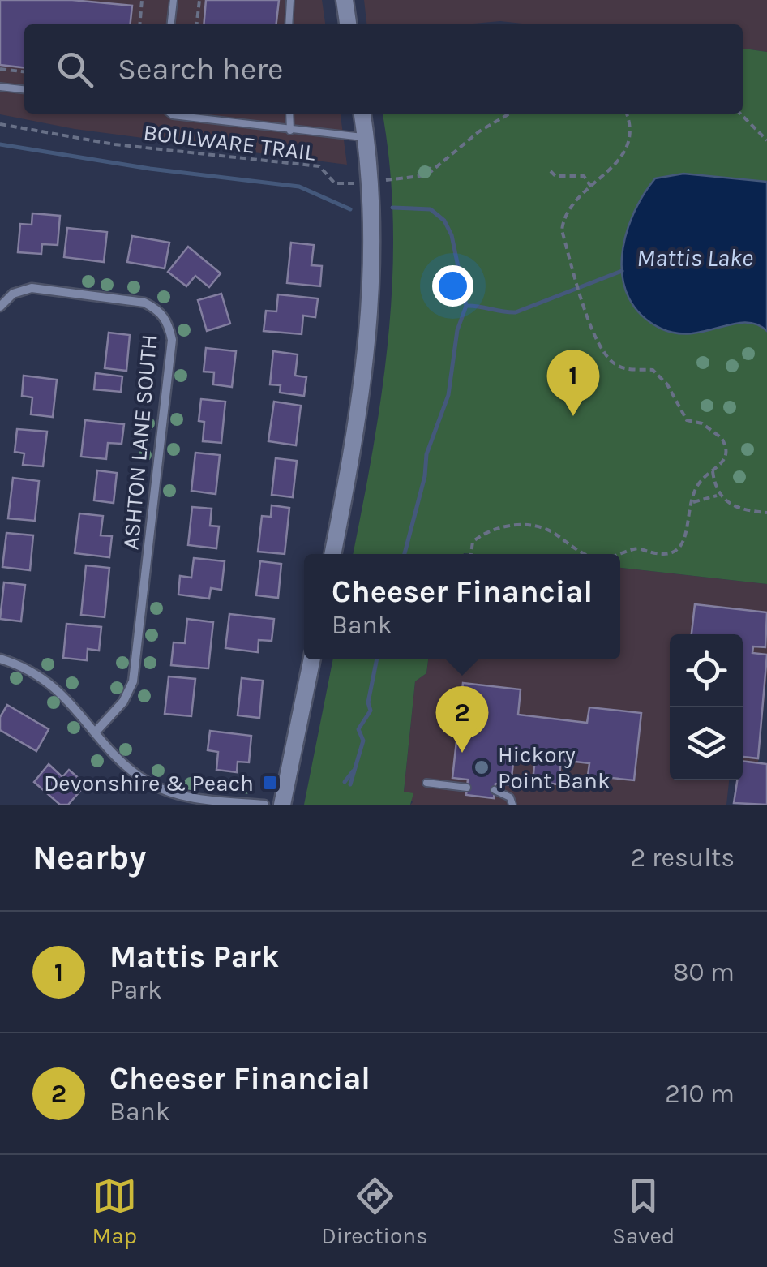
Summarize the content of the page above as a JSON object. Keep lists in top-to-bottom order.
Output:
{
  "streets": {
    "street": ["ASHTON LANE SOUTH"],
    "path": ["BOULWARE TRAIL"]
  },
  "water": ["Mattis Lake"],
  "places": {
    "other": ["Hickory Point Bank"],
    "transit": ["Devonshire & Peach"]
  },
  "page": {
    "search": "Search here",
    "pins": ["1", "2"],
    "popup": ["Cheeser Financial", "Bank"],
    "heading": ["Nearby", "2 results"],
    "list": [
      {
        "mark": "1",
        "name": "Mattis Park",
        "note": "Park",
        "value": "80 m"
      },
      {
        "mark": "2",
        "name": "Cheeser Financial",
        "note": "Bank",
        "value": "210 m"
      }
    ],
    "nav": ["Map", "Directions", "Saved"]
  }
}
